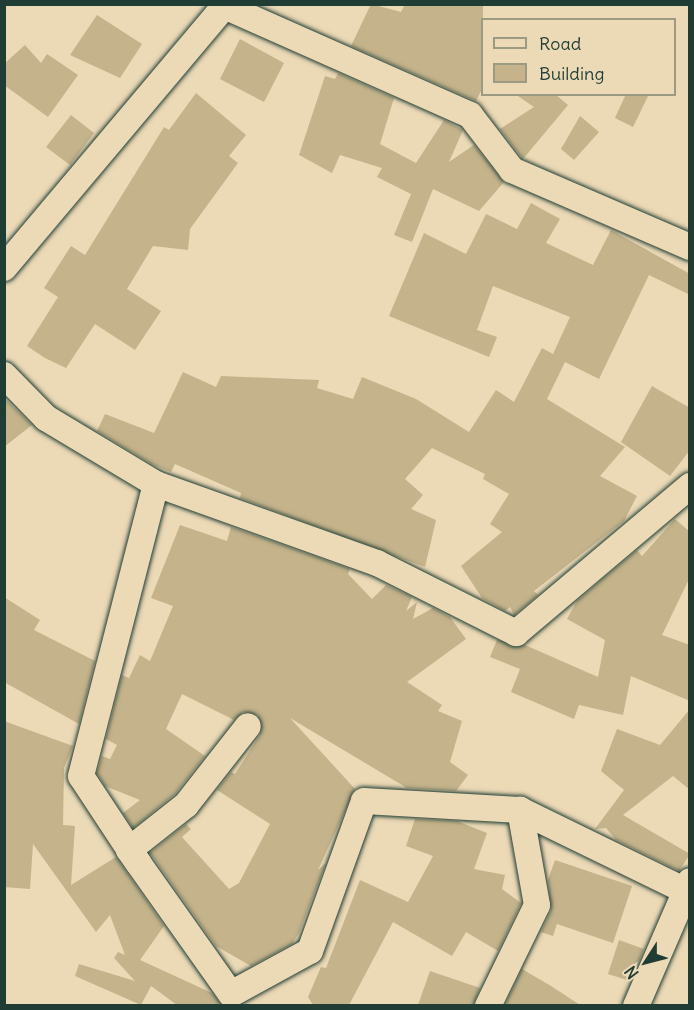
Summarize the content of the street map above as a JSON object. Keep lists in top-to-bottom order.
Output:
{
  "legend": ["Road", "Building"],
  "north": "bottom left"
}
